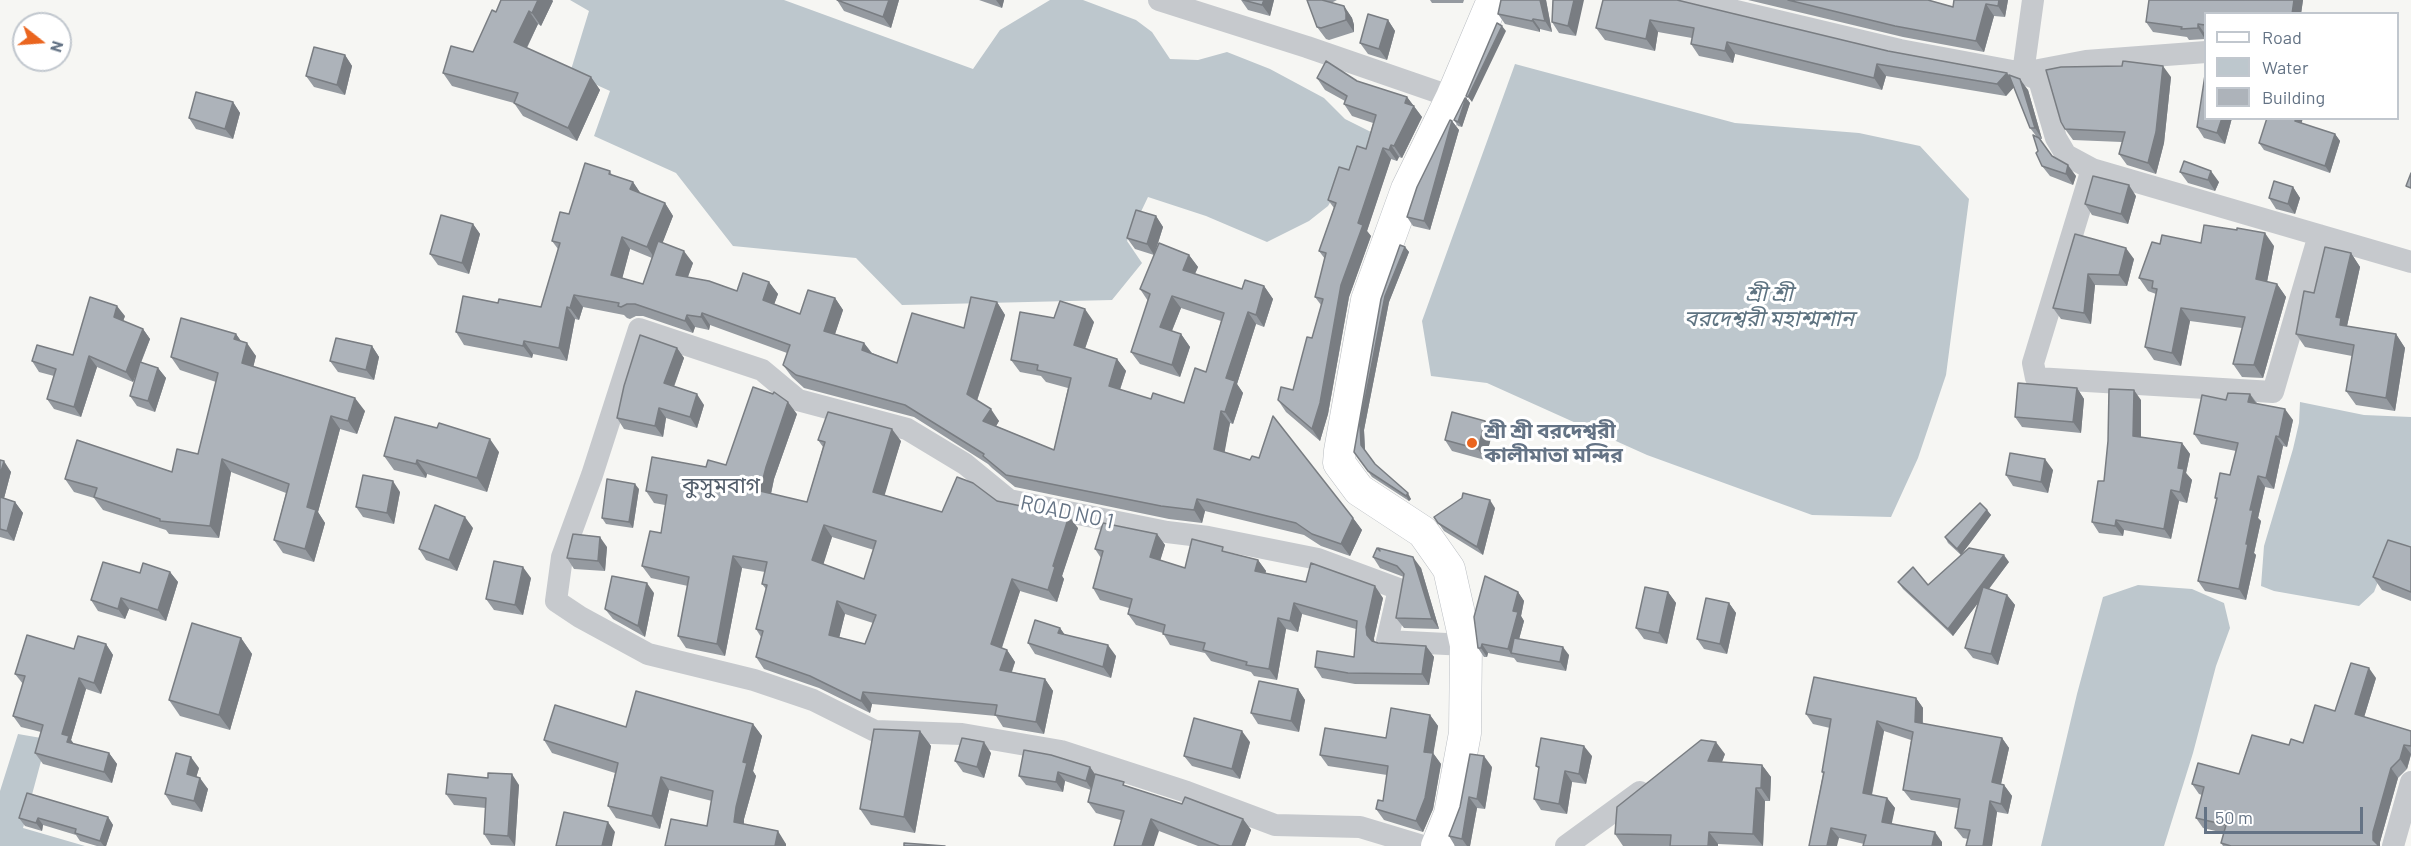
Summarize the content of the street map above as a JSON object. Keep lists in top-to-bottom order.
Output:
{
  "streets": {
    "street": ["ROAD NO 1"]
  },
  "districts": ["কুসুমবাগ"],
  "water": ["শ্রী শ্রী বরদেশ্বরী মহাশ্মশান"],
  "places": ["শ্রী শ্রী বরদেশ্বরী কালীমাতা মন্দির"],
  "legend": ["Road", "Water", "Building"],
  "scale_bar": "50 m",
  "north": "right"
}
